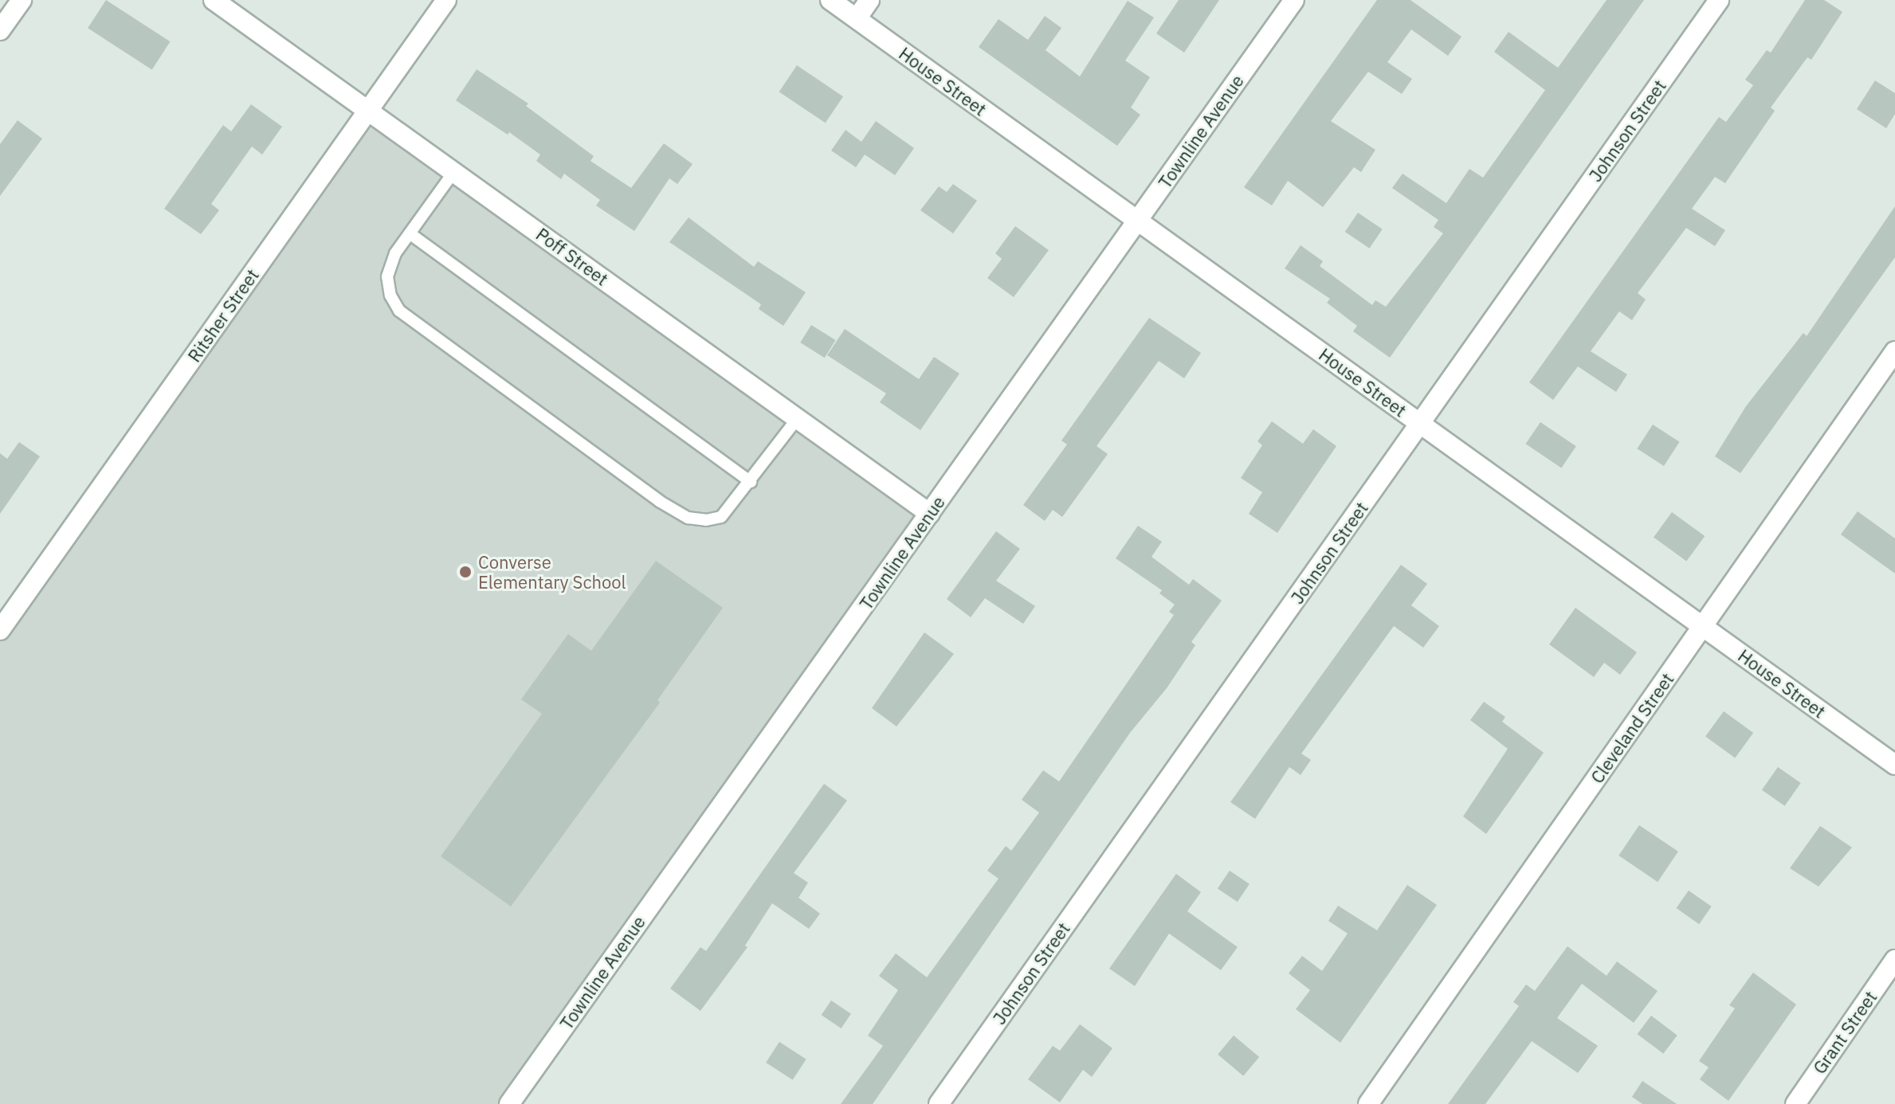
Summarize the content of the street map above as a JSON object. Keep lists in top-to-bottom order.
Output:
{
  "streets": {
    "street": [
      "House Street",
      "Johnson Street",
      "Townline Avenue",
      "Poff Street",
      "Ritsher Street",
      "Cleveland Street",
      "Grant Street"
    ]
  },
  "crossings": [
    ["House Street", "Johnson Street"],
    ["House Street", "Townline Avenue"],
    ["House Street", "Cleveland Street"],
    ["Townline Avenue", "Poff Street"],
    ["Poff Street", "Ritsher Street"]
  ],
  "places": ["Converse Elementary School"]
}
